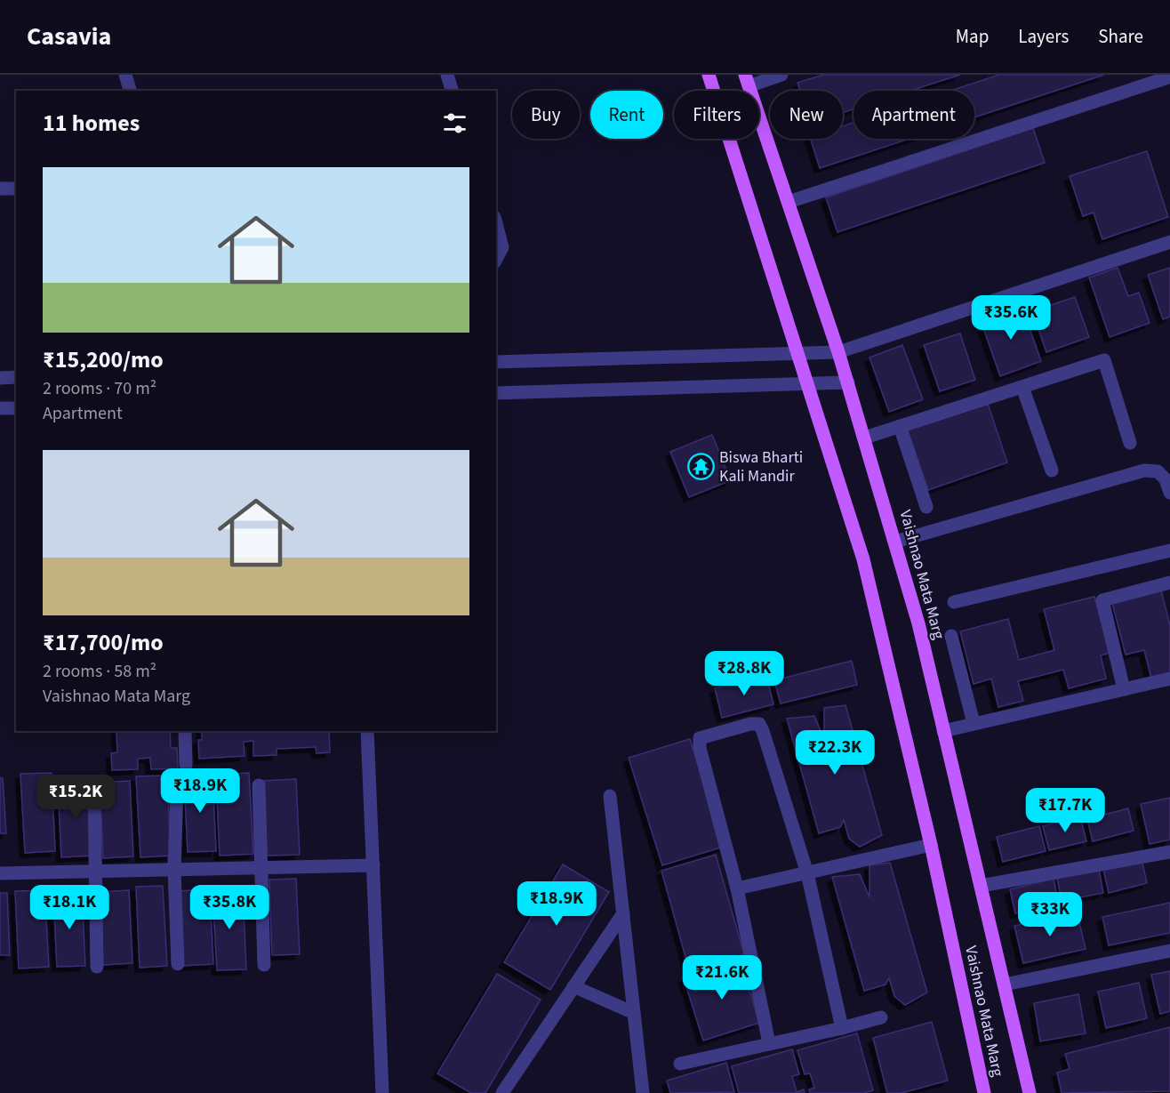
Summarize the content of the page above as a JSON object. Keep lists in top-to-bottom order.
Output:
{
  "streets": {
    "main road": ["Vaishnao Mata Marg"]
  },
  "places": {
    "temple": ["Biswa Bharti Kali Mandir"]
  },
  "page": {
    "header": "Casavia",
    "nav": ["Map", "Layers", "Share"],
    "chip": [
      "Buy",
      "Rent",
      "Filters",
      "New",
      "Apartment"
    ],
    "heading": "11 homes",
    "list": [
      {
        "name": "₹15,200/mo",
        "note": "2 rooms · 70 m² · Apartment"
      },
      {
        "name": "₹17,700/mo",
        "note": "2 rooms · 58 m² · Vaishnao Mata Marg"
      }
    ],
    "price": [
      "₹35.6K",
      "₹28.8K",
      "₹22.3K",
      "₹18.9K",
      "₹15.2K",
      "₹17.7K",
      "₹18.9K",
      "₹18.1K",
      "₹35.8K",
      "₹33K",
      "₹21.6K"
    ]
  }
}
